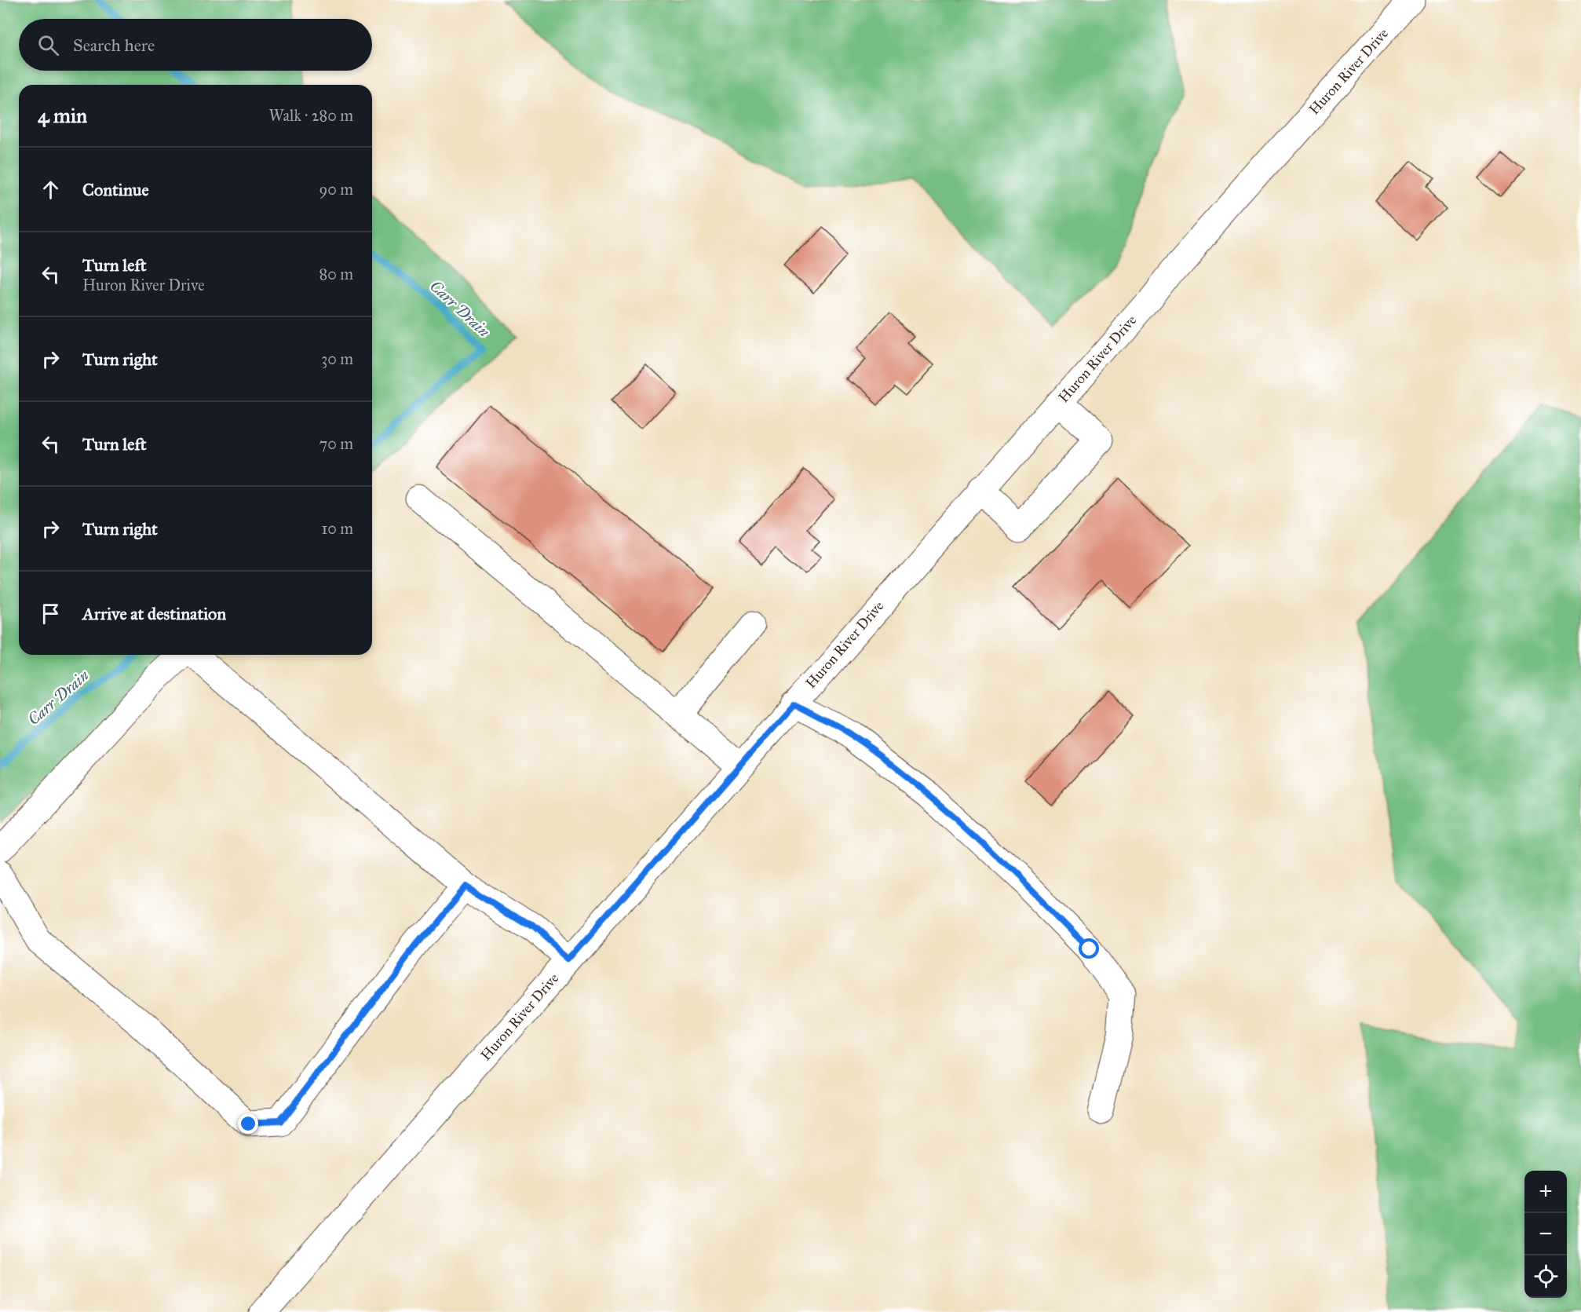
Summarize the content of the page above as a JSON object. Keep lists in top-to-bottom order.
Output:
{
  "streets": {
    "street": ["Huron River Drive"]
  },
  "water": ["Carr Drain"],
  "page": {
    "search": "Search here",
    "heading": ["4 min", "Walk · 280 m"],
    "list": [
      ["Continue", "90 m"],
      ["Turn left", "Huron River Drive", "80 m"],
      ["Turn right", "30 m"],
      ["Turn left", "70 m"],
      ["Turn right", "10 m"],
      "Arrive at destination"
    ],
    "map_buttons": ["+", "−"]
  }
}
